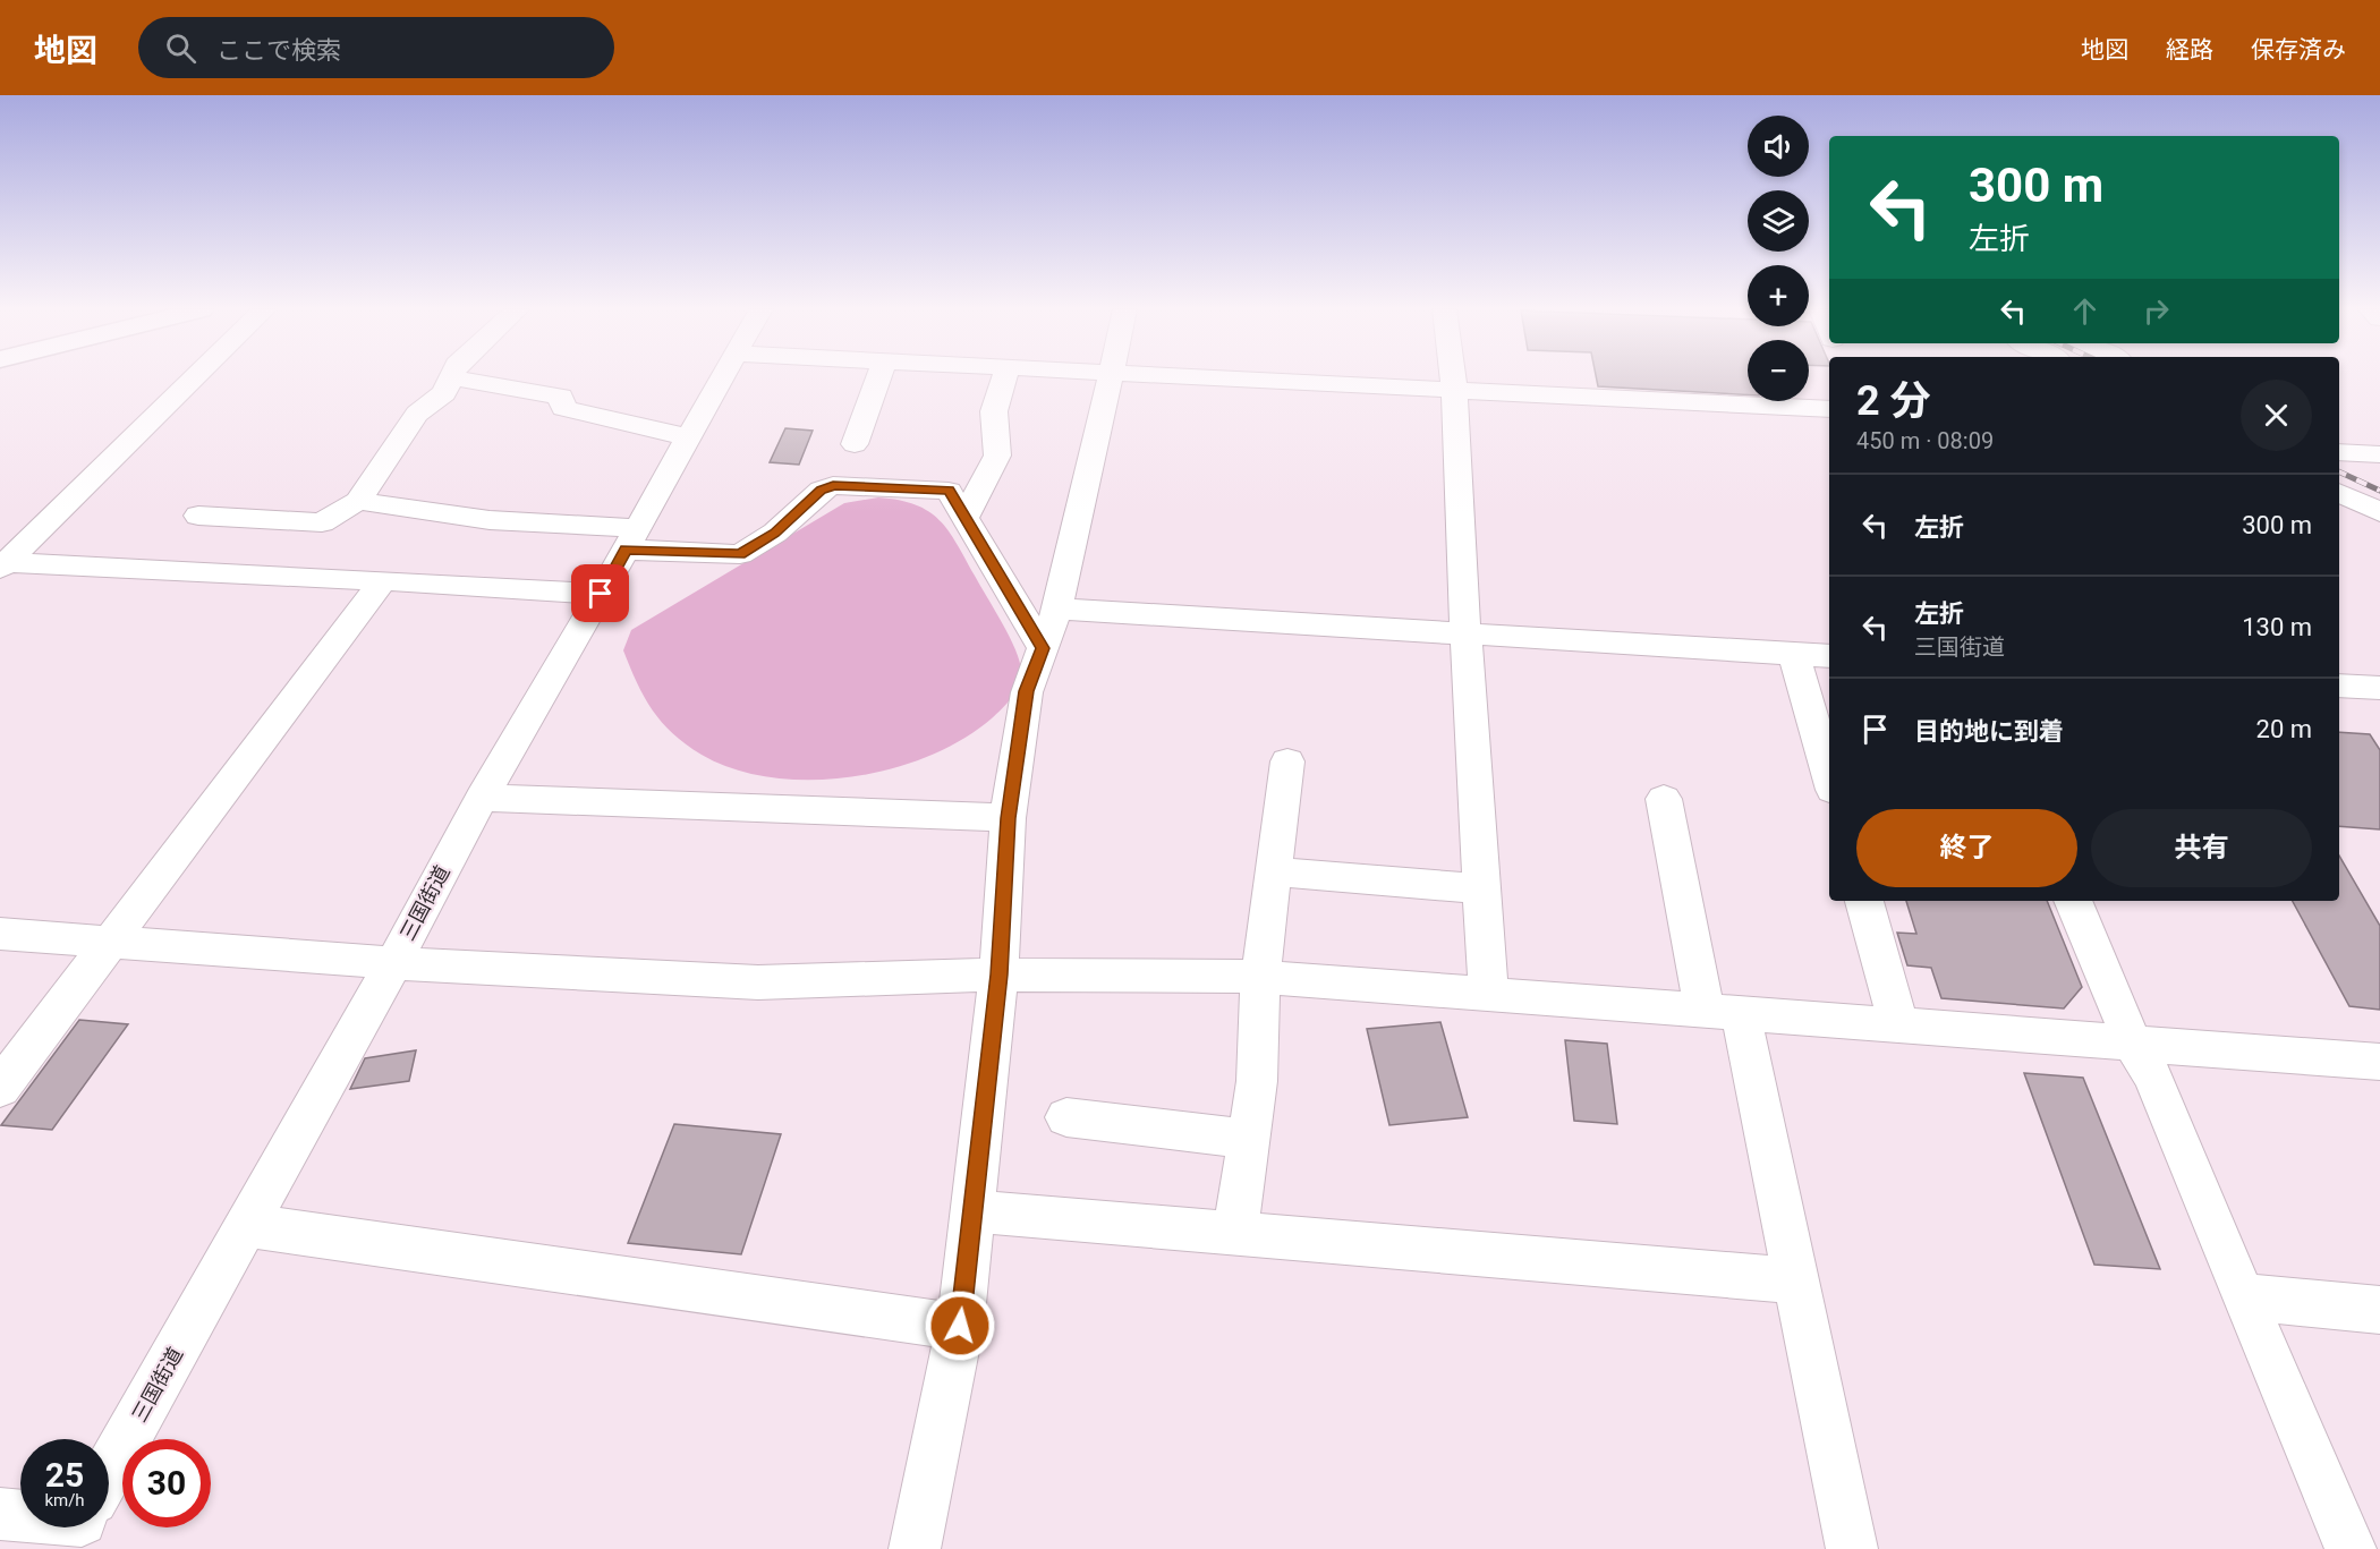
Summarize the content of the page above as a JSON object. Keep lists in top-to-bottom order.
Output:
{
  "streets": {
    "street": ["三国街道"]
  },
  "page": {
    "header": "地図",
    "search": "ここで検索",
    "nav": ["地図", "経路", "保存済み"],
    "map_buttons": ["+", "−"],
    "turn": ["300 m", "左折"],
    "heading": ["2 分", "450 m · 08:09"],
    "list": [
      {
        "name": "左折",
        "value": "300 m"
      },
      {
        "name": "左折",
        "note": "三国街道",
        "value": "130 m"
      },
      {
        "name": "目的地に到着",
        "value": "20 m"
      }
    ],
    "buttons": ["終了", "共有"],
    "speed": "25 km/h",
    "limit": "30"
  }
}
